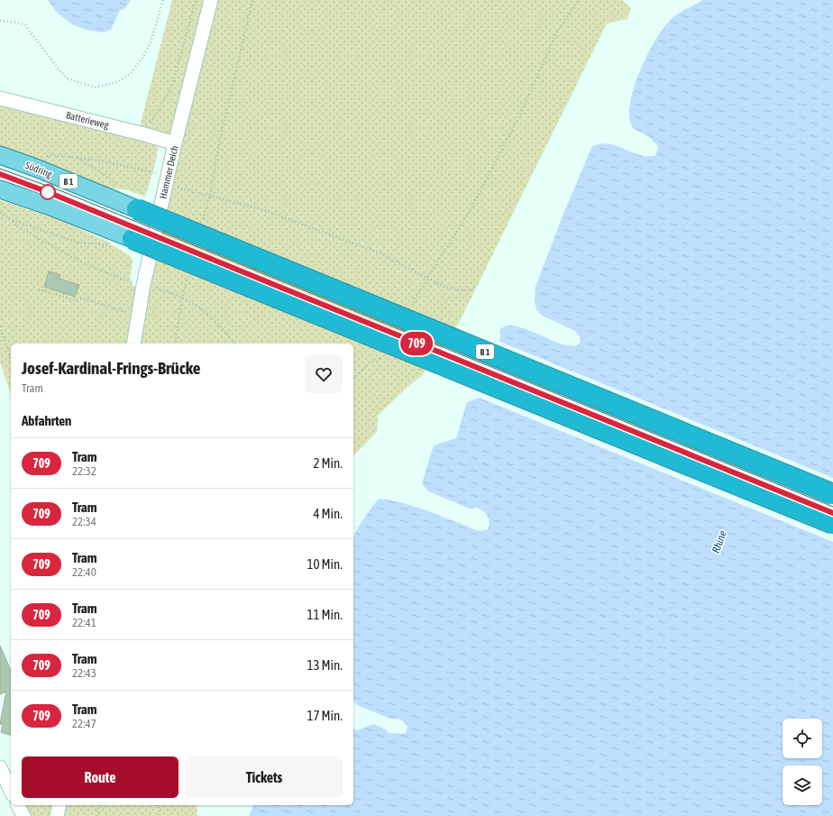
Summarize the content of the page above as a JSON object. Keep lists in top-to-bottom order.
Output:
{
  "streets": {
    "highway": ["B 1"],
    "main road": ["Südring"],
    "street": ["Batterieweg", "Hammer Deich"]
  },
  "crossings": [
    ["Batterieweg", "Hammer Deich"],
    ["Südring", "B 1"]
  ],
  "water": ["Rhine"],
  "lines": ["tram line 709"],
  "page": {
    "on_map": "709",
    "heading": [
      ["Josef-Kardinal-Frings-Brücke", "Tram"],
      "Abfahrten"
    ],
    "list": [
      {
        "mark": "709",
        "name": "Tram",
        "note": "22:32",
        "value": "2 Min."
      },
      {
        "mark": "709",
        "name": "Tram",
        "note": "22:34",
        "value": "4 Min."
      },
      {
        "mark": "709",
        "name": "Tram",
        "note": "22:40",
        "value": "10 Min."
      },
      {
        "mark": "709",
        "name": "Tram",
        "note": "22:41",
        "value": "11 Min."
      },
      {
        "mark": "709",
        "name": "Tram",
        "note": "22:43",
        "value": "13 Min."
      },
      {
        "mark": "709",
        "name": "Tram",
        "note": "22:47",
        "value": "17 Min."
      }
    ],
    "buttons": ["Route", "Tickets"]
  }
}
